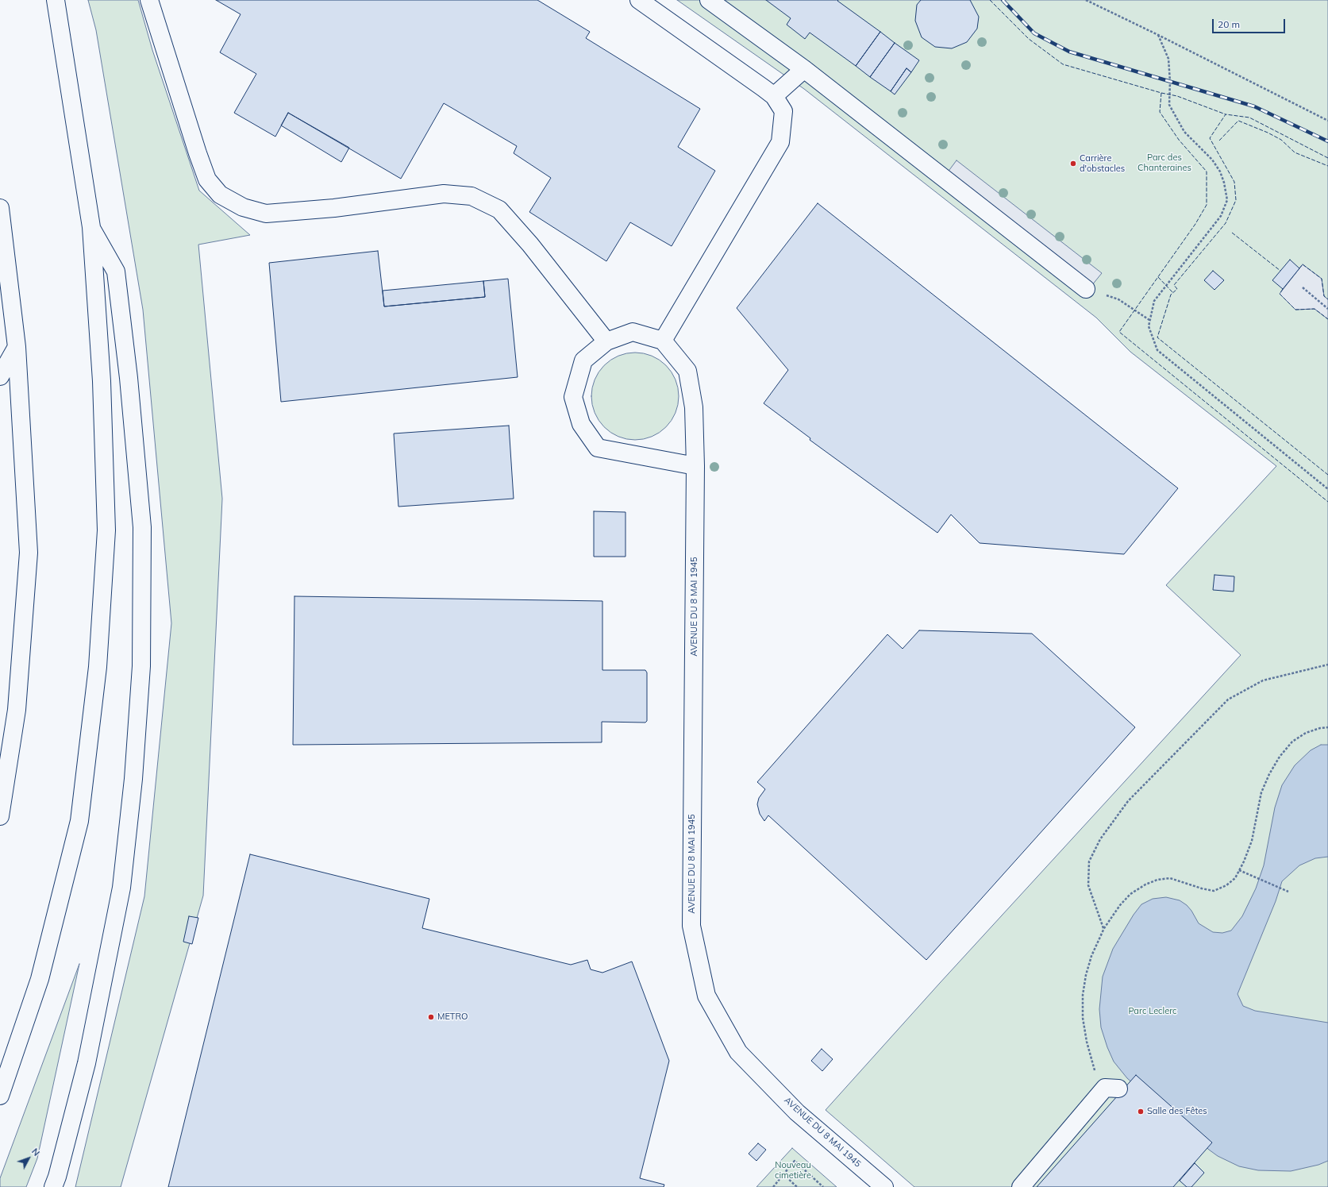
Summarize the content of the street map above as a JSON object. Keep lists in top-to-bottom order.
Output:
{
  "streets": {
    "main road": ["AVENUE DU 8 MAI 1945"]
  },
  "parks": ["Parc des Chanteraines", "Parc Leclerc", "Nouveau cimetière"],
  "places": ["Carrière d'obstacles", "METRO", "Salle des Fêtes"],
  "scale_bar": "20 m",
  "north": "top right"
}
